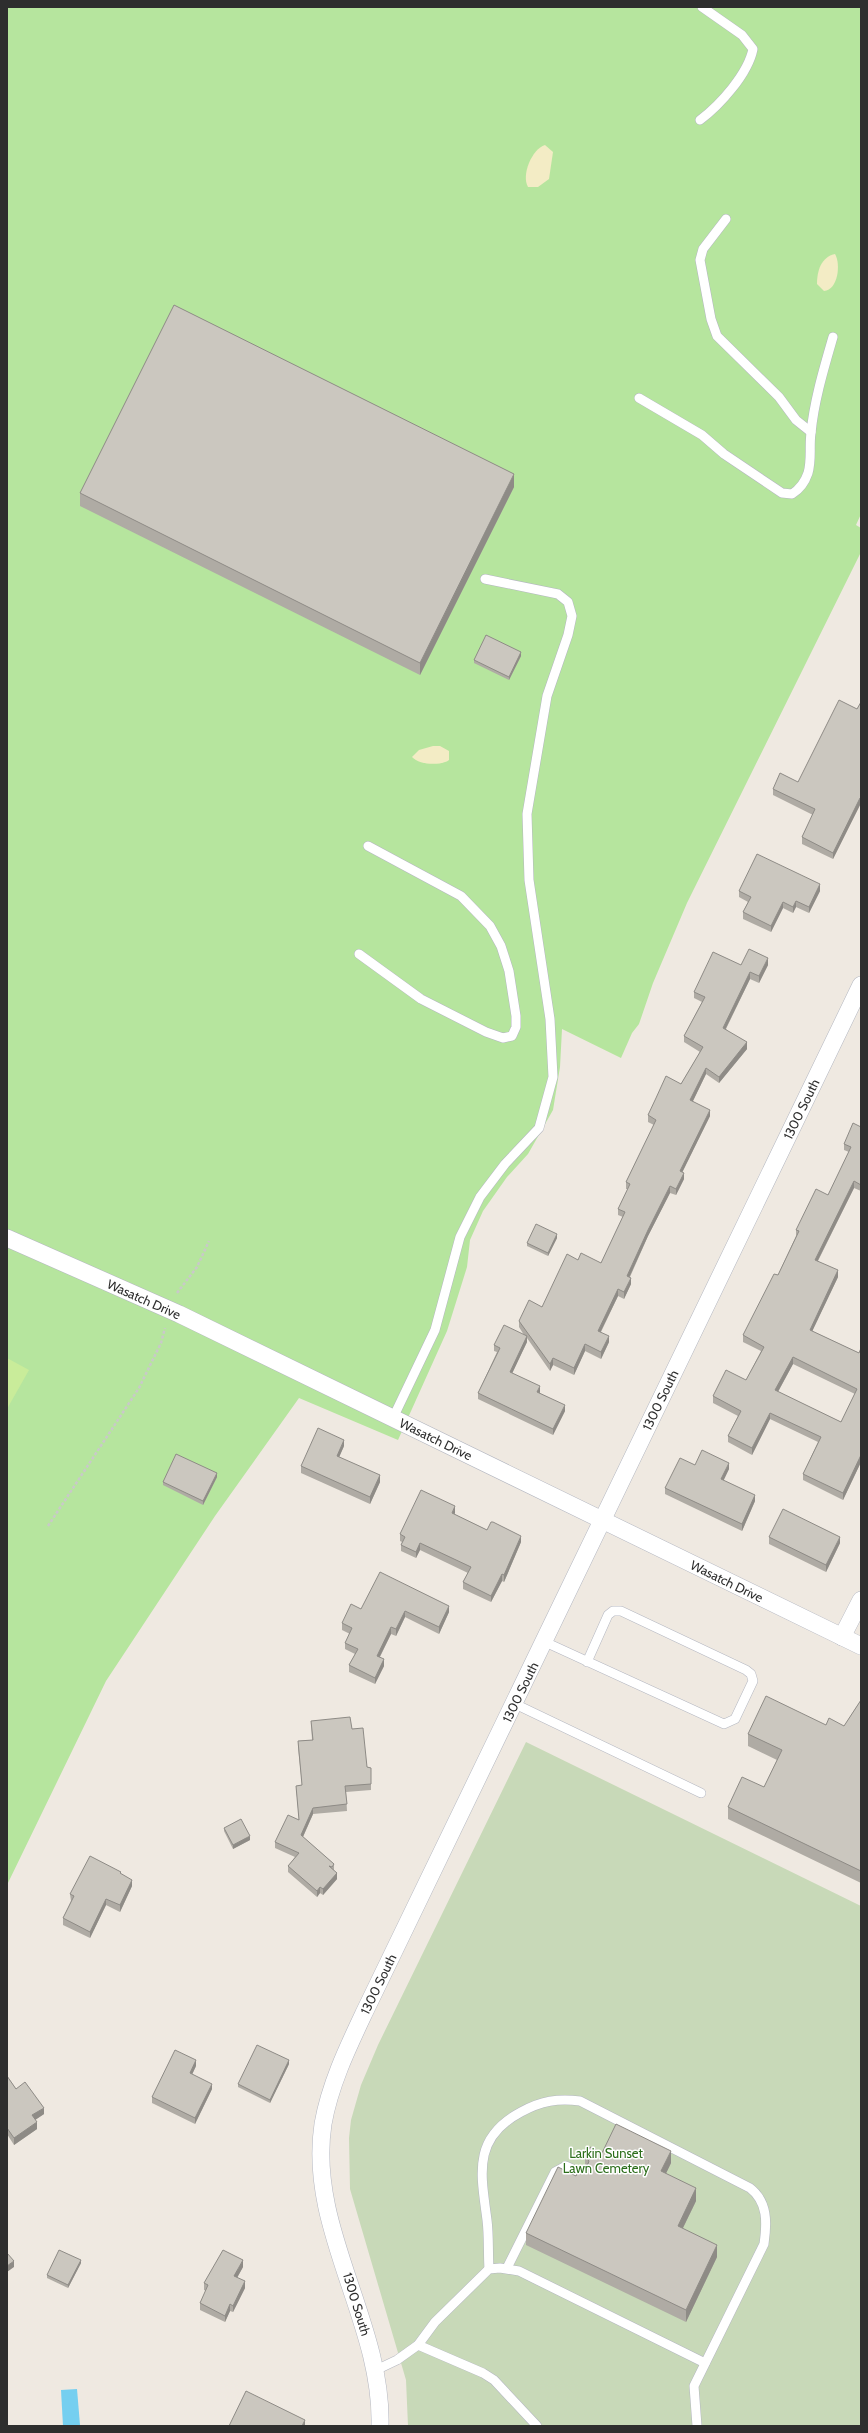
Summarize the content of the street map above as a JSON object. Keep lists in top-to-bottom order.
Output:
{
  "streets": {
    "street": ["1300 South", "Wasatch Drive"]
  },
  "crossings": [
    ["1300 South", "Wasatch Drive"]
  ],
  "parks": ["Larkin Sunset Lawn Cemetery"]
}
